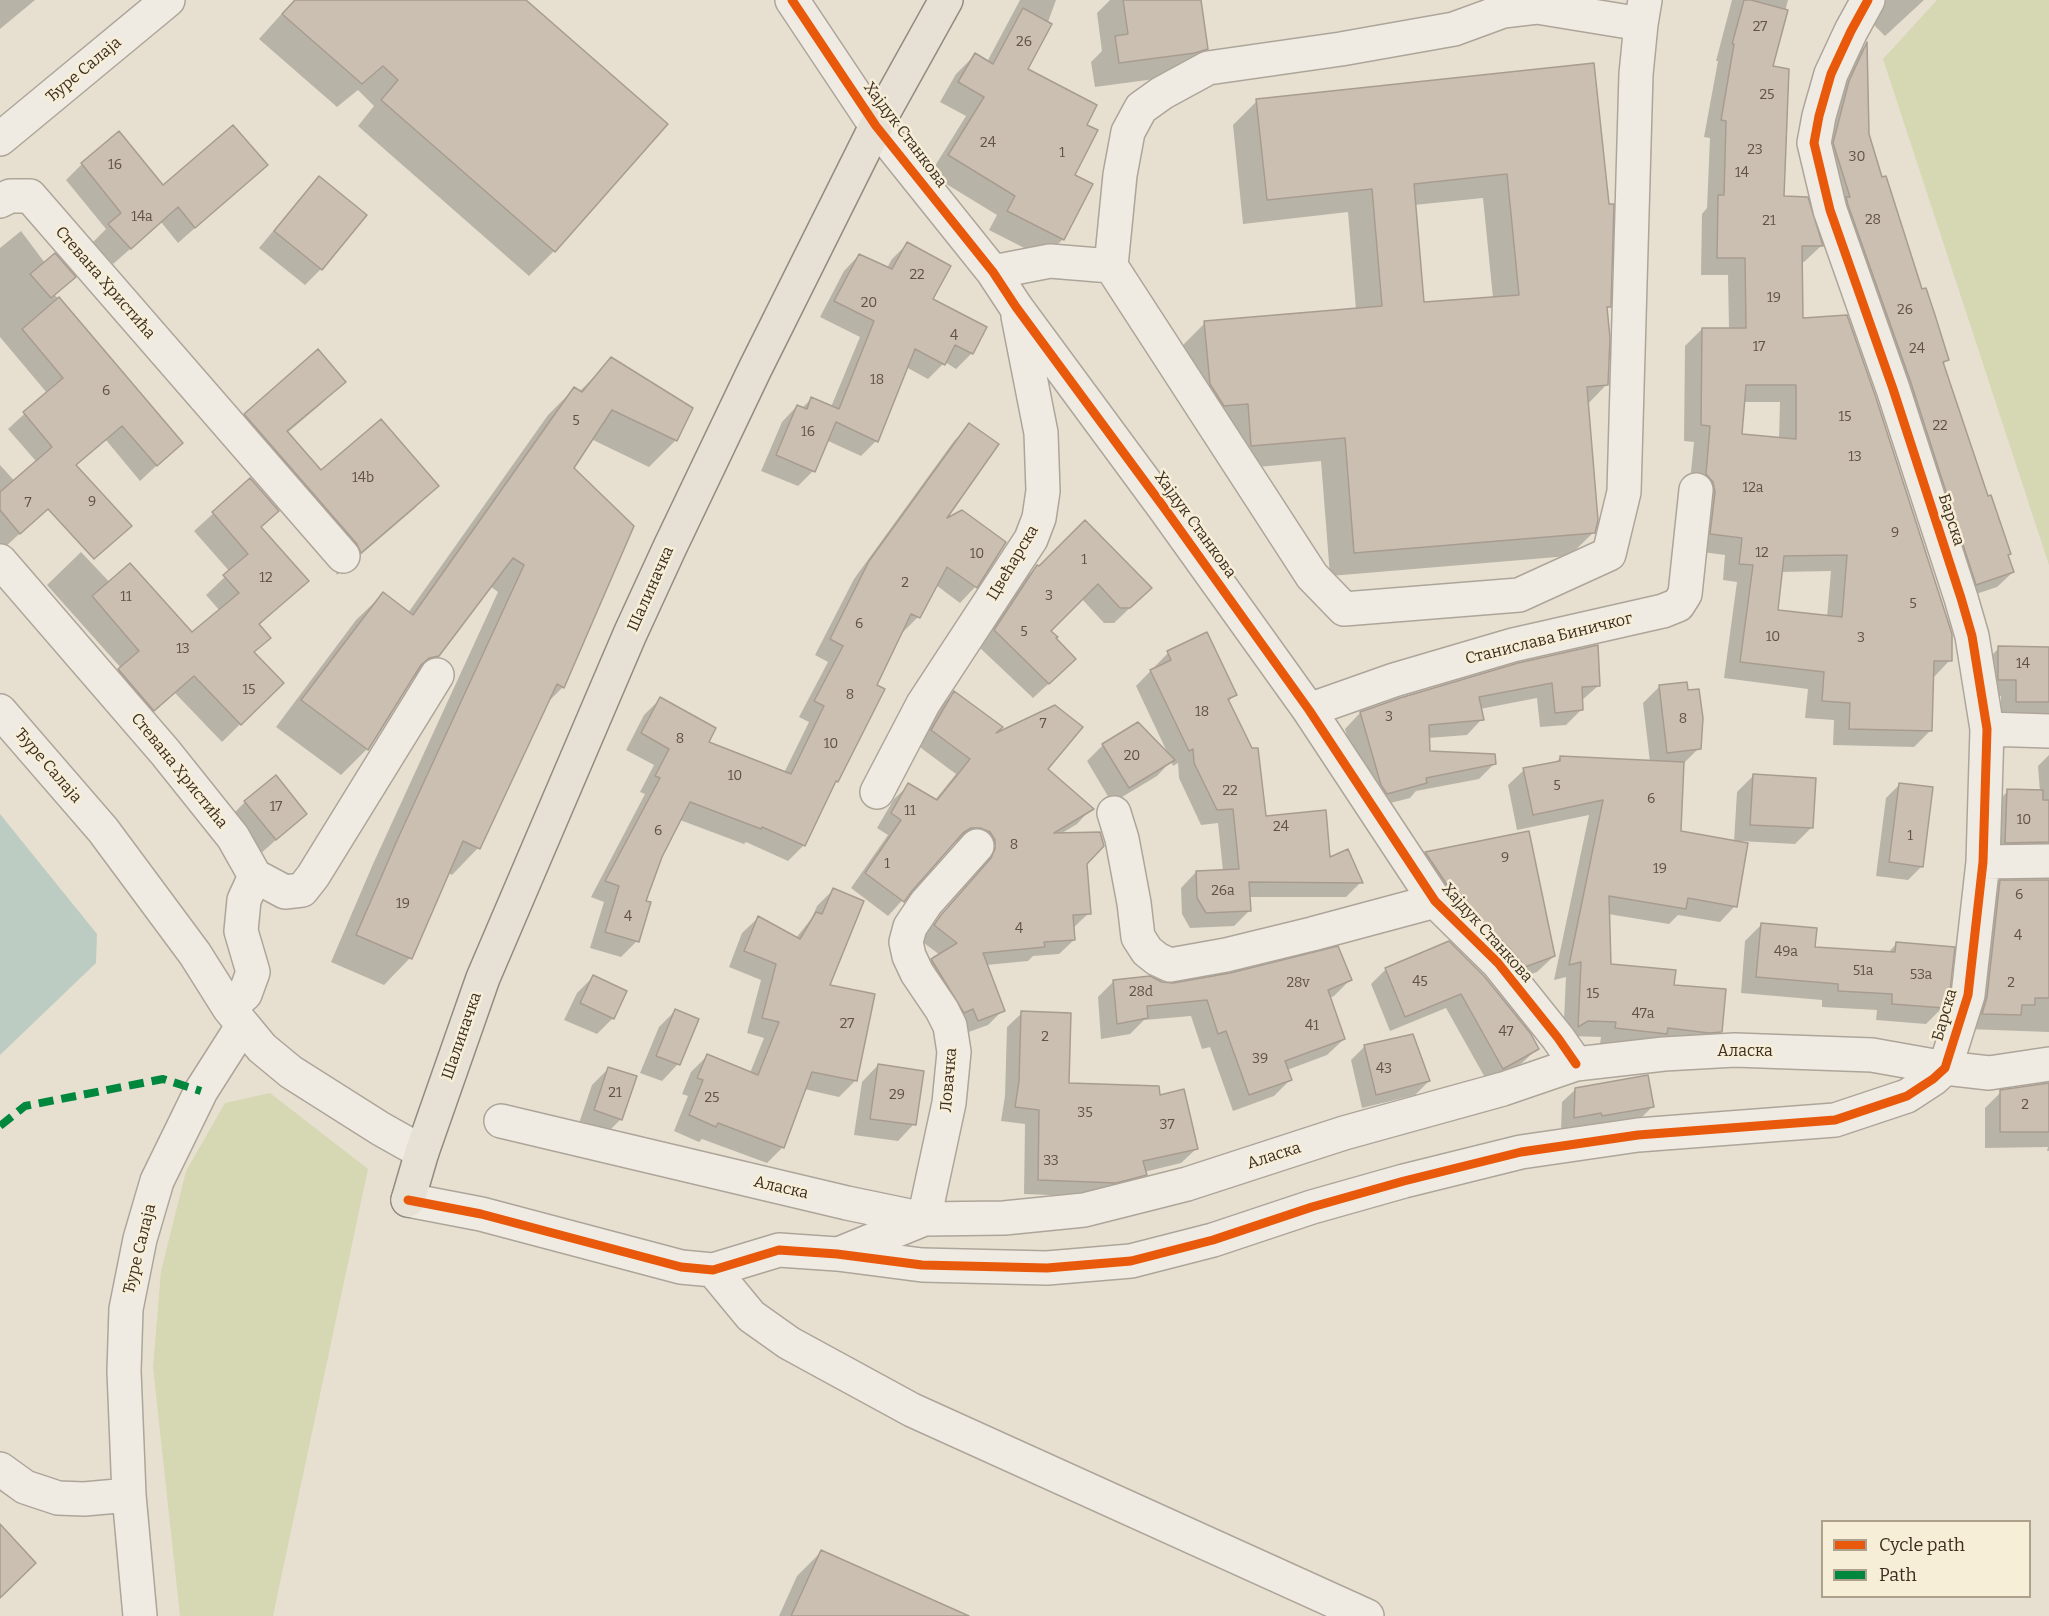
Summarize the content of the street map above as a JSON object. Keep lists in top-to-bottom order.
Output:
{
  "streets": {
    "main road": ["Шалиначка"],
    "street": [
      "Ђуре Салаја",
      "Хајдук Станкова",
      "Стевана Христића",
      "Барска",
      "Цвећарска",
      "Станислава Биничког",
      "Аласка",
      "Ловачка"
    ]
  },
  "crossings": [
    ["Ђуре Салаја", "Шалиначка"],
    ["Хајдук Станкова", "Цвећарска"],
    ["Хајдук Станкова", "Шалиначка"],
    ["Хајдук Станкова", "Станислава Биничког"],
    ["Хајдук Станкова", "Аласка"],
    ["Барска", "Аласка"],
    ["Аласка", "Ловачка"]
  ],
  "house_numbers": [
    "27",
    "26",
    "25",
    "24",
    "23",
    "1",
    "30",
    "16",
    "14",
    "14a",
    "28",
    "21",
    "22",
    "19",
    "20",
    "26",
    "4",
    "17",
    "24",
    "18",
    "6",
    "15",
    "5",
    "22",
    "16",
    "13",
    "14b",
    "12a",
    "9",
    "7",
    "9",
    "12",
    "10",
    "1",
    "12",
    "2",
    "3",
    "11",
    "5",
    "6",
    "5",
    "10",
    "3",
    "13",
    "14",
    "15",
    "8",
    "18",
    "3",
    "8",
    "7",
    "8",
    "10",
    "20",
    "10",
    "5",
    "22",
    "6",
    "17",
    "11",
    "10",
    "24",
    "6",
    "1",
    "8",
    "9",
    "1",
    "19",
    "26a",
    "6",
    "19",
    "4",
    "4",
    "4",
    "49a",
    "51a",
    "53a",
    "45",
    "28v",
    "2",
    "28d",
    "15",
    "47a",
    "27",
    "41",
    "47",
    "2",
    "39",
    "43",
    "21",
    "29",
    "25",
    "2",
    "35",
    "37",
    "33"
  ],
  "legend": ["Cycle path", "Path"]
}
